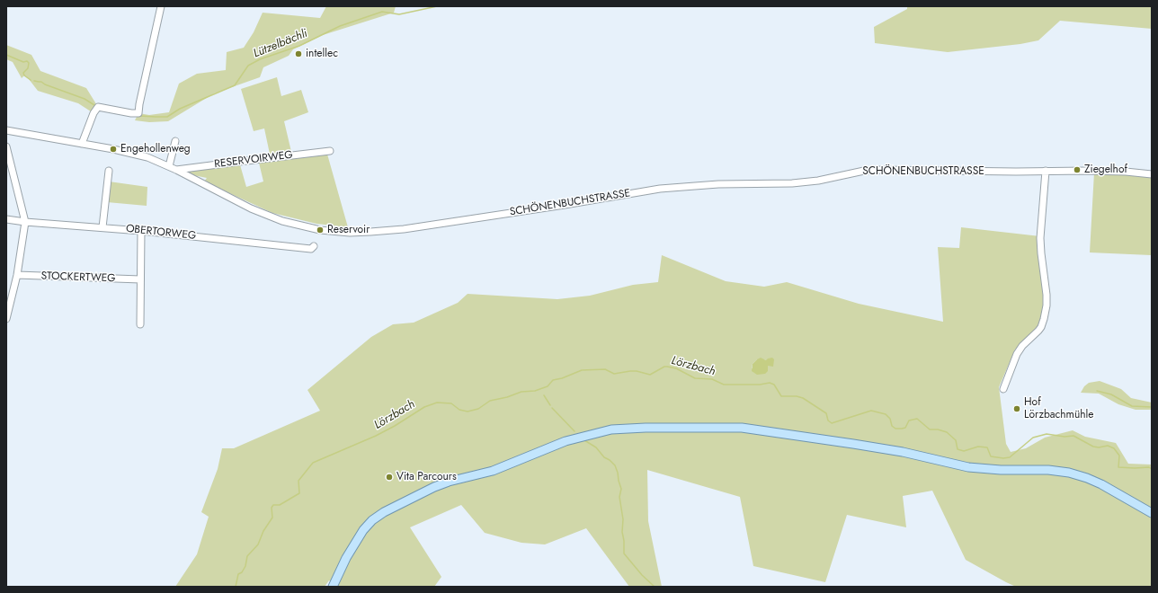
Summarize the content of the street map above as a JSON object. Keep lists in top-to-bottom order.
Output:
{
  "streets": {
    "street": [
      "RESERVOIRWEG",
      "SCHÖNENBUCHSTRASSE",
      "OBERTORWEG",
      "STOCKERTWEG"
    ]
  },
  "crossings": [
    ["RESERVOIRWEG", "SCHÖNENBUCHSTRASSE"]
  ],
  "water": ["Lützelbächli", "Lörzbach"],
  "places": [
    "intellec",
    "Engehollenweg",
    "Ziegelhof",
    "Reservoir",
    "Hof Lörzbachmühle",
    "Vita Parcours"
  ]
}
